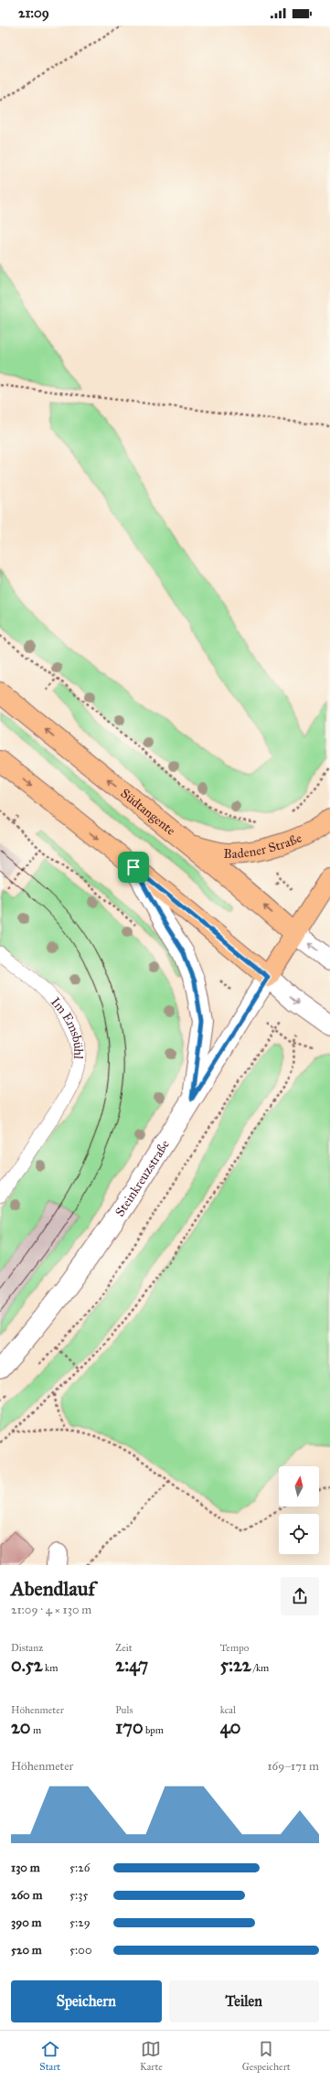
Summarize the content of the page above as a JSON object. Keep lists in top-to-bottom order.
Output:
{
  "streets": {
    "main road": ["Südtangente", "Badener Straße"],
    "street": ["Steinkreuzstraße"],
    "lane": ["Im Emsbühl"]
  },
  "crossings": [
    ["Südtangente", "Badener Straße"]
  ],
  "north": "top",
  "page": {
    "status": "21:09",
    "heading": ["Abendlauf", "21:09 · 4 × 130 m"],
    "stats": [
      ["Distanz", "0.52 km"],
      ["Zeit", "2:47"],
      ["Tempo", "5:22 /km"],
      ["Höhenmeter", "20 m"],
      ["Puls", "170 bpm"],
      ["kcal", "40"]
    ],
    "chart": ["Höhenmeter", "169–171 m"],
    "list": [
      {
        "name": "130 m",
        "note": "5:26"
      },
      {
        "name": "260 m",
        "note": "5:35"
      },
      {
        "name": "390 m",
        "note": "5:29"
      },
      {
        "name": "520 m",
        "note": "5:00"
      }
    ],
    "buttons": ["Speichern", "Teilen"],
    "tabs": ["Start", "Karte", "Gespeichert"]
  }
}
